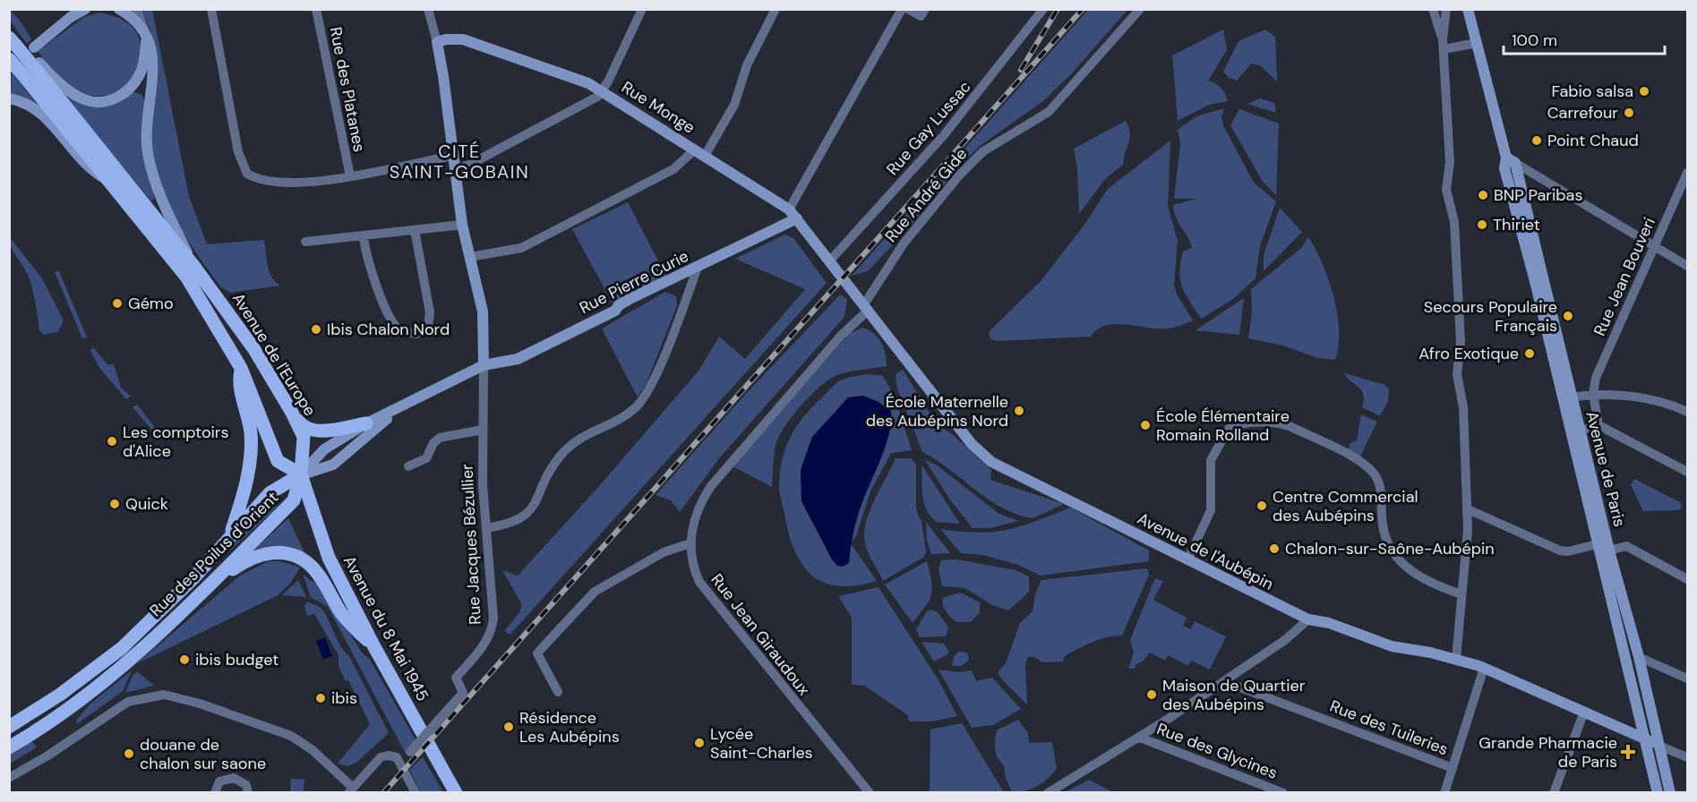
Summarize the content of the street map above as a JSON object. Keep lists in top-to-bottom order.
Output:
{
  "streets": {
    "main road": ["Avenue de l'Europe", "Rue des Poilus d'Orient", "Avenue du 8 Mai 1945"],
    "street": [
      "Rue des Platanes",
      "Rue Monge",
      "Rue Gay Lussac",
      "Rue André Gide",
      "Rue Jean Bouveri",
      "Rue Pierre Curie",
      "Avenue de Paris",
      "Rue Jacques Bézullier",
      "Avenue de l'Aubépin",
      "Rue Jean Giraudoux",
      "Rue des Tuileries",
      "Rue des Glycines"
    ]
  },
  "crossings": [
    ["Rue Monge", "Rue Gay Lussac"],
    ["Rue Monge", "Rue Pierre Curie"],
    ["Rue Monge", "Rue Jacques Bézullier"],
    ["Rue Monge", "Avenue de l'Aubépin"],
    ["Rue Gay Lussac", "Avenue de l'Aubépin"],
    ["Rue André Gide", "Avenue de l'Aubépin"],
    ["Rue André Gide", "Rue Jean Giraudoux"],
    ["Rue Pierre Curie", "Rue Jacques Bézullier"],
    ["Avenue de l'Europe", "Rue des Poilus d'Orient"],
    ["Avenue de l'Europe", "Avenue du 8 Mai 1945"],
    ["Avenue de Paris", "Avenue de l'Aubépin"],
    ["Avenue de l'Aubépin", "Rue Jean Giraudoux"],
    ["Rue des Poilus d'Orient", "Avenue du 8 Mai 1945"]
  ],
  "districts": ["CITÉ SAINT-GOBAIN"],
  "places": {
    "other": [
      "Fabio salsa",
      "Carrefour",
      "Point Chaud",
      "BNP Paribas",
      "Thiriet",
      "Gémo",
      "Secours Populaire Français",
      "Ibis Chalon Nord",
      "Afro Exotique",
      "École Maternelle des Aubépins Nord",
      "École Élémentaire Romain Rolland",
      "Les comptoirs d'Alice",
      "Quick",
      "Centre Commercial des Aubépins",
      "Chalon-sur-Saône-Aubépin",
      "ibis budget",
      "Maison de Quartier des Aubépins",
      "ibis",
      "Résidence Les Aubépins",
      "Lycée Saint-Charles",
      "douane de chalon sur saone"
    ],
    "health": ["Grande Pharmacie de Paris"]
  },
  "scale_bar": "100 m"
}
